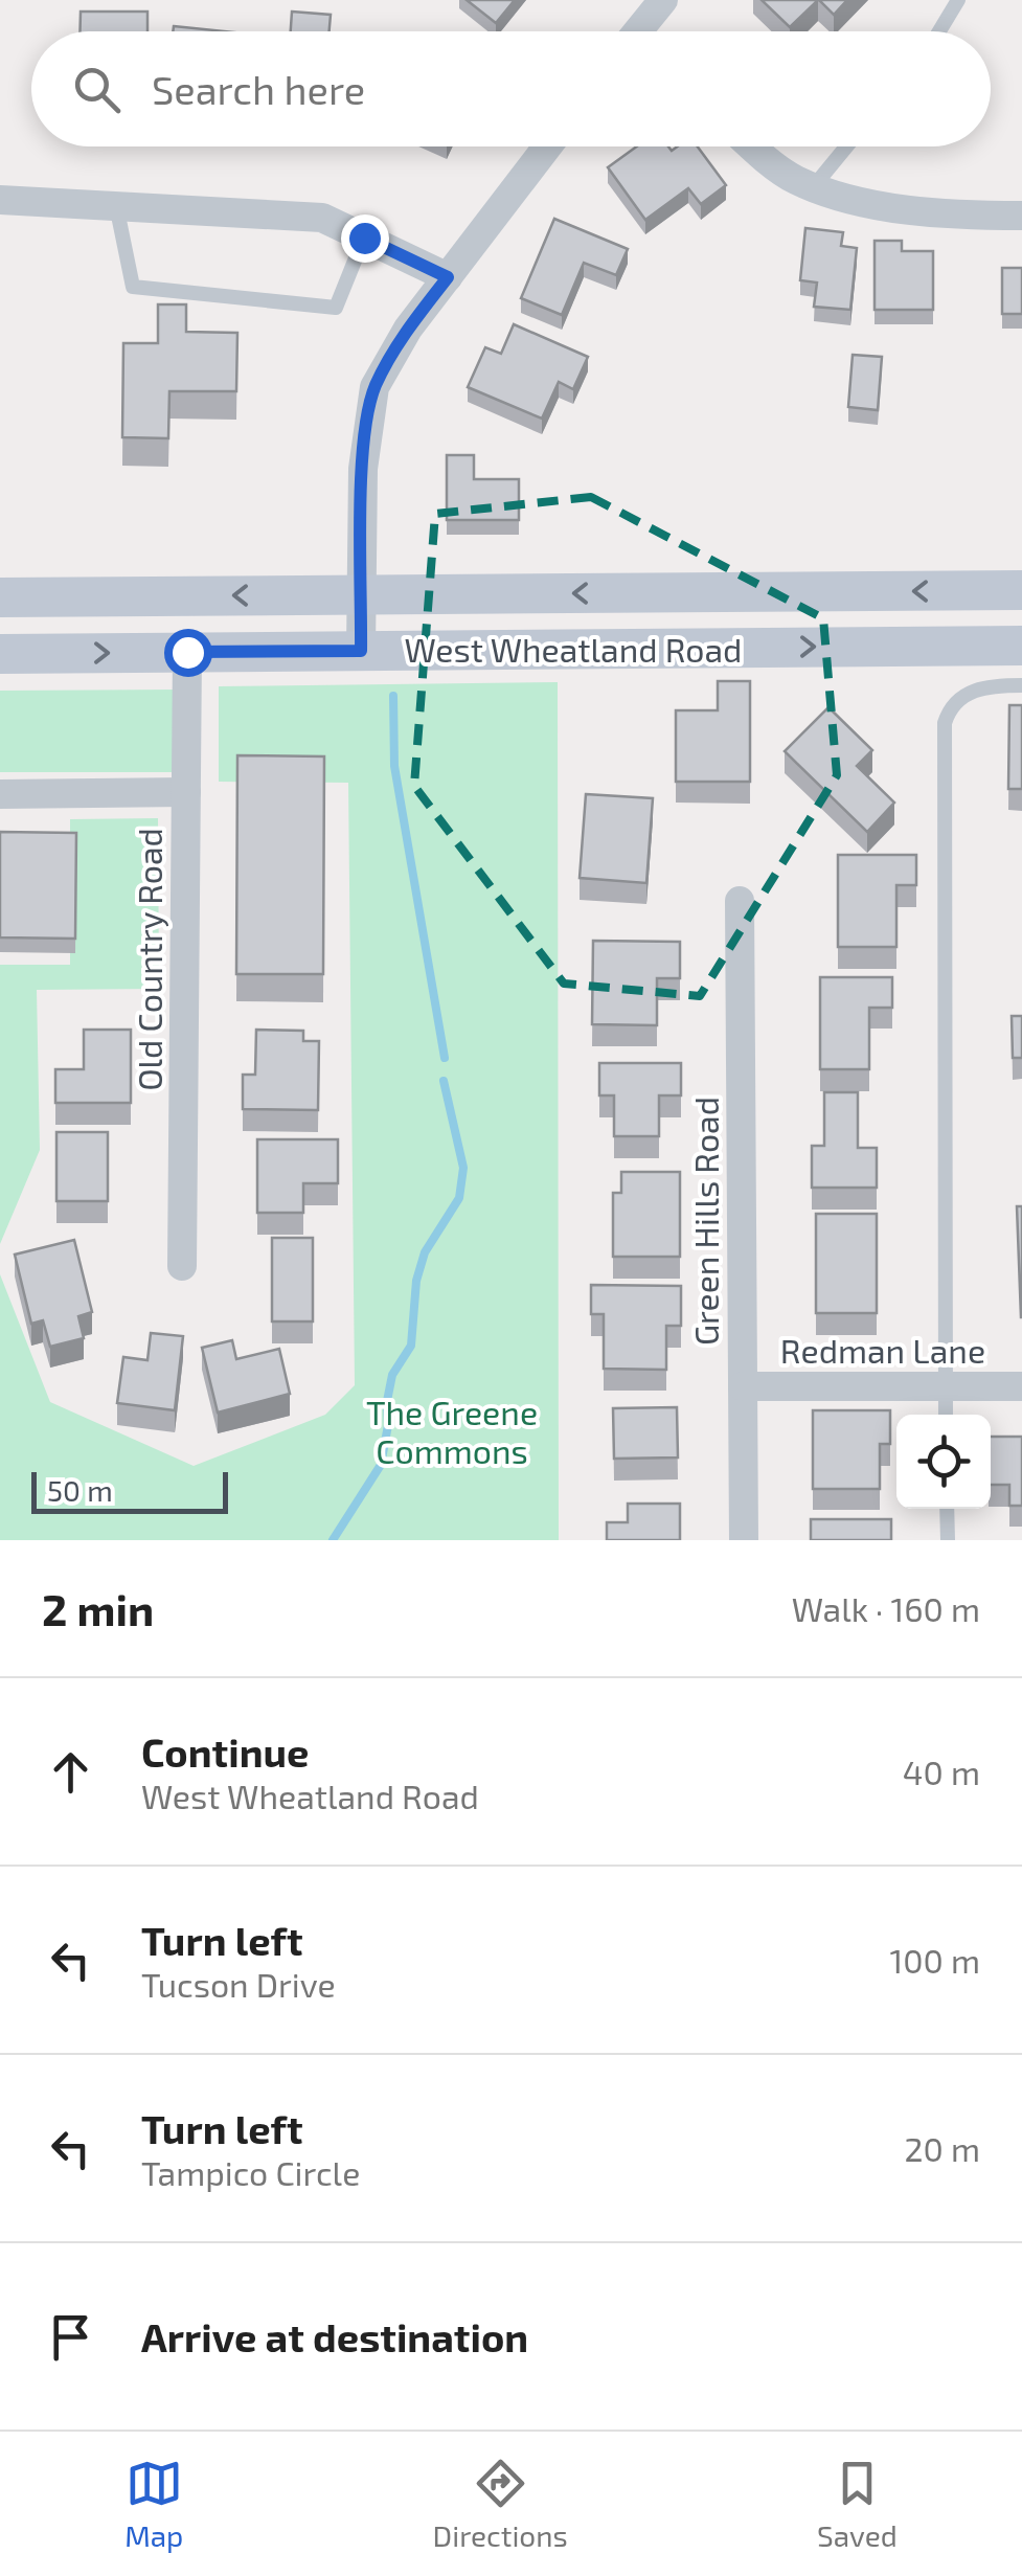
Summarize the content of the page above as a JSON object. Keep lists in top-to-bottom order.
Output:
{
  "streets": {
    "main road": ["West Wheatland Road"],
    "street": ["Old Country Road", "Green Hills Road", "Redman Lane"]
  },
  "crossings": [
    ["West Wheatland Road", "Old Country Road"],
    ["Green Hills Road", "Redman Lane"]
  ],
  "parks": ["The Greene Commons"],
  "scale_bar": "50 m",
  "page": {
    "search": "Search here",
    "scale": "50 m",
    "heading": ["2 min", "Walk · 160 m"],
    "list": [
      ["Continue", "West Wheatland Road", "40 m"],
      ["Turn left", "Tucson Drive", "100 m"],
      ["Turn left", "Tampico Circle", "20 m"],
      "Arrive at destination"
    ],
    "nav": ["Map", "Directions", "Saved"]
  }
}
